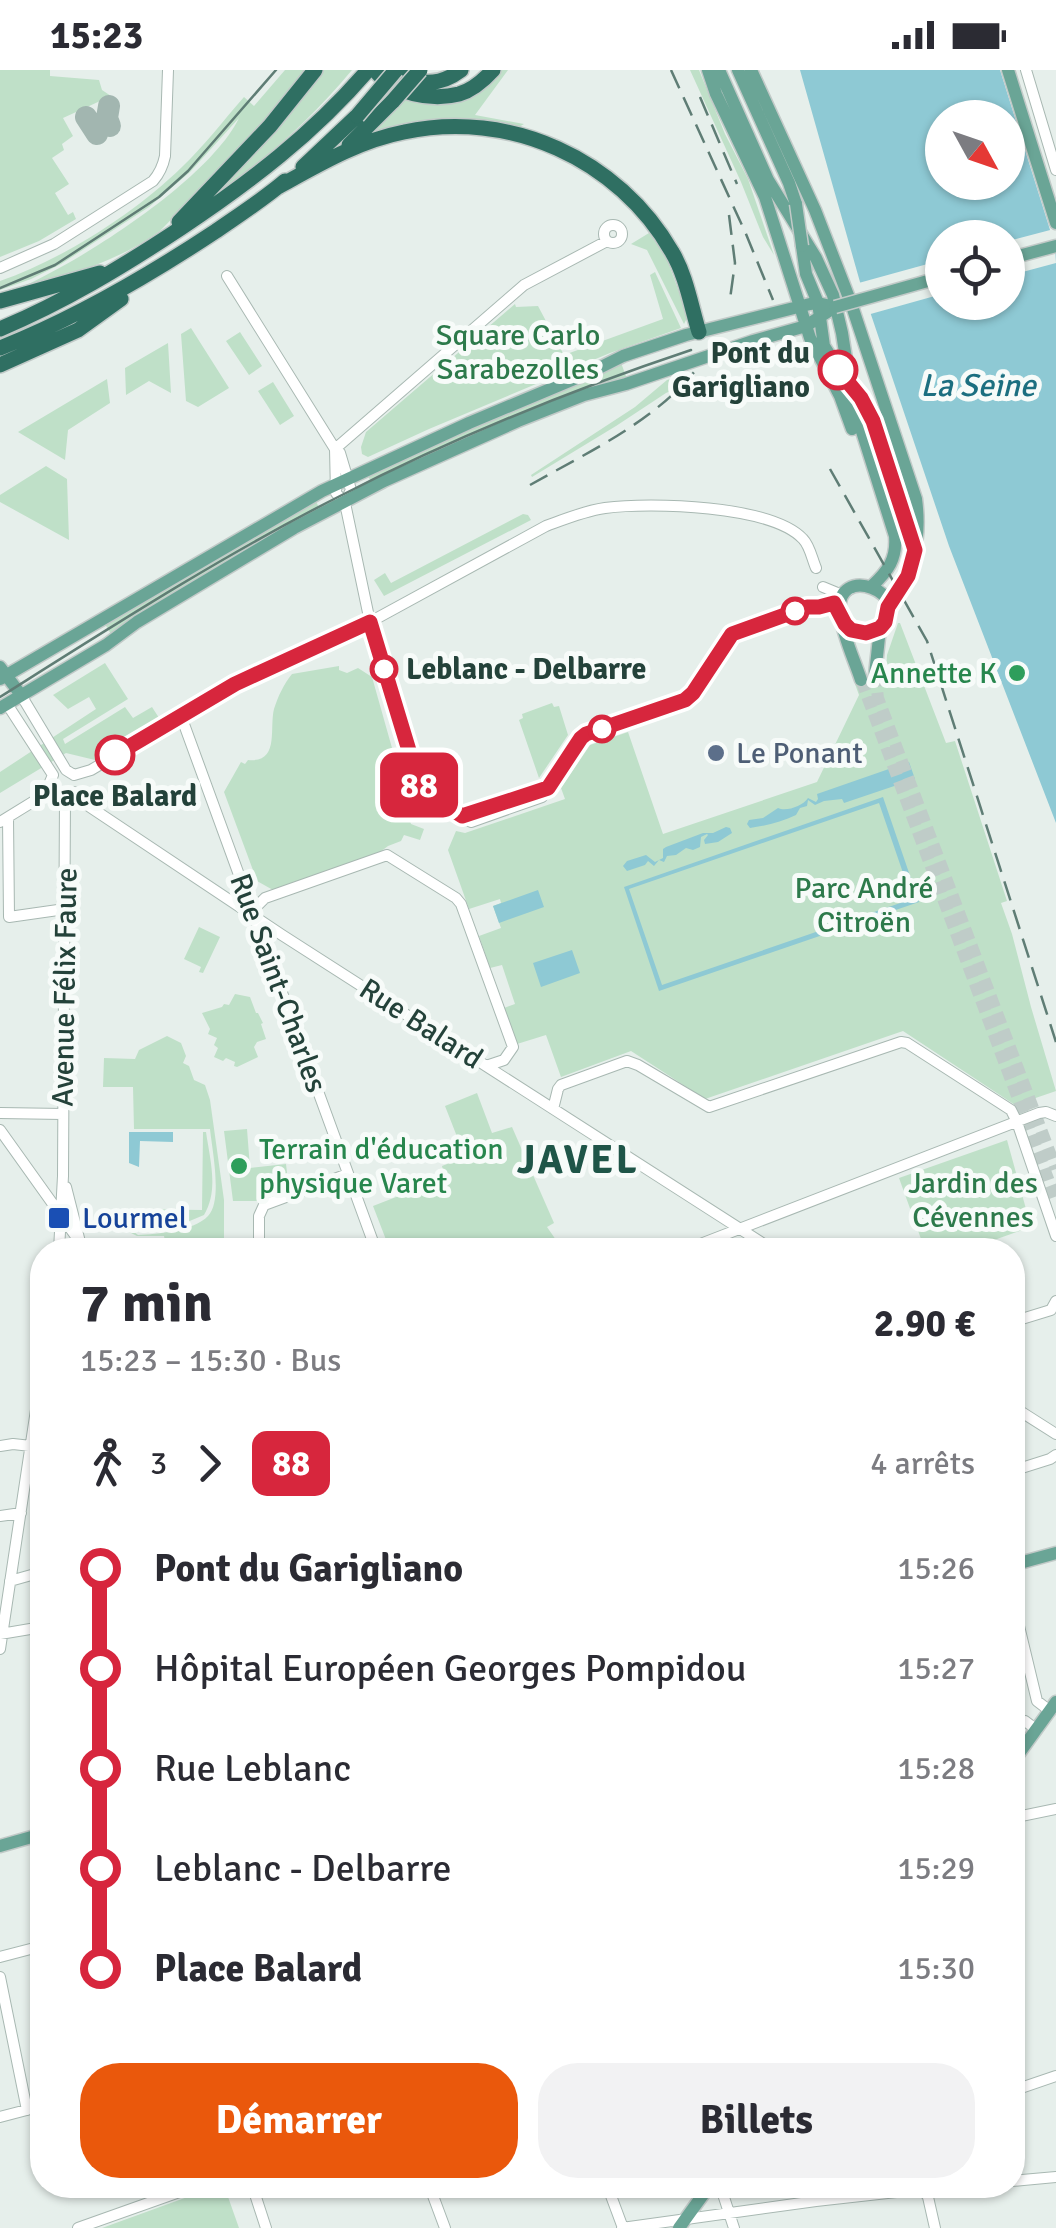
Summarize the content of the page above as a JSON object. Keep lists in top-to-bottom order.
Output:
{
  "streets": {
    "street": ["Rue Saint-Charles", "Avenue Félix Faure", "Rue Balard"]
  },
  "crossings": [
    ["Rue Saint-Charles", "Rue Balard"],
    ["Avenue Félix Faure", "Rue Balard"]
  ],
  "districts": ["JAVEL"],
  "water": ["La Seine"],
  "parks": ["Square Carlo Sarabezolles", "Parc André Citroën", "Jardin des Cévennes"],
  "places": {
    "other": [
      "Pont du Garigliano",
      "Leblanc - Delbarre",
      "Annette K",
      "Le Ponant",
      "Place Balard",
      "Terrain d'éducation physique Varet"
    ],
    "transit": ["Lourmel"]
  },
  "lines": ["bus line 88"],
  "north": "bottom right",
  "page": {
    "status": "15:23",
    "on_map": "88",
    "heading": ["7 min", "15:23 – 15:30 · Bus", "2.90 €"],
    "legs": ["3", "88", "4 arrêts"],
    "list": [
      {
        "name": "Pont du Garigliano",
        "value": "15:26"
      },
      {
        "name": "Hôpital Européen Georges Pompidou",
        "value": "15:27"
      },
      {
        "name": "Rue Leblanc",
        "value": "15:28"
      },
      {
        "name": "Leblanc - Delbarre",
        "value": "15:29"
      },
      {
        "name": "Place Balard",
        "value": "15:30"
      }
    ],
    "buttons": ["Démarrer", "Billets"]
  }
}
